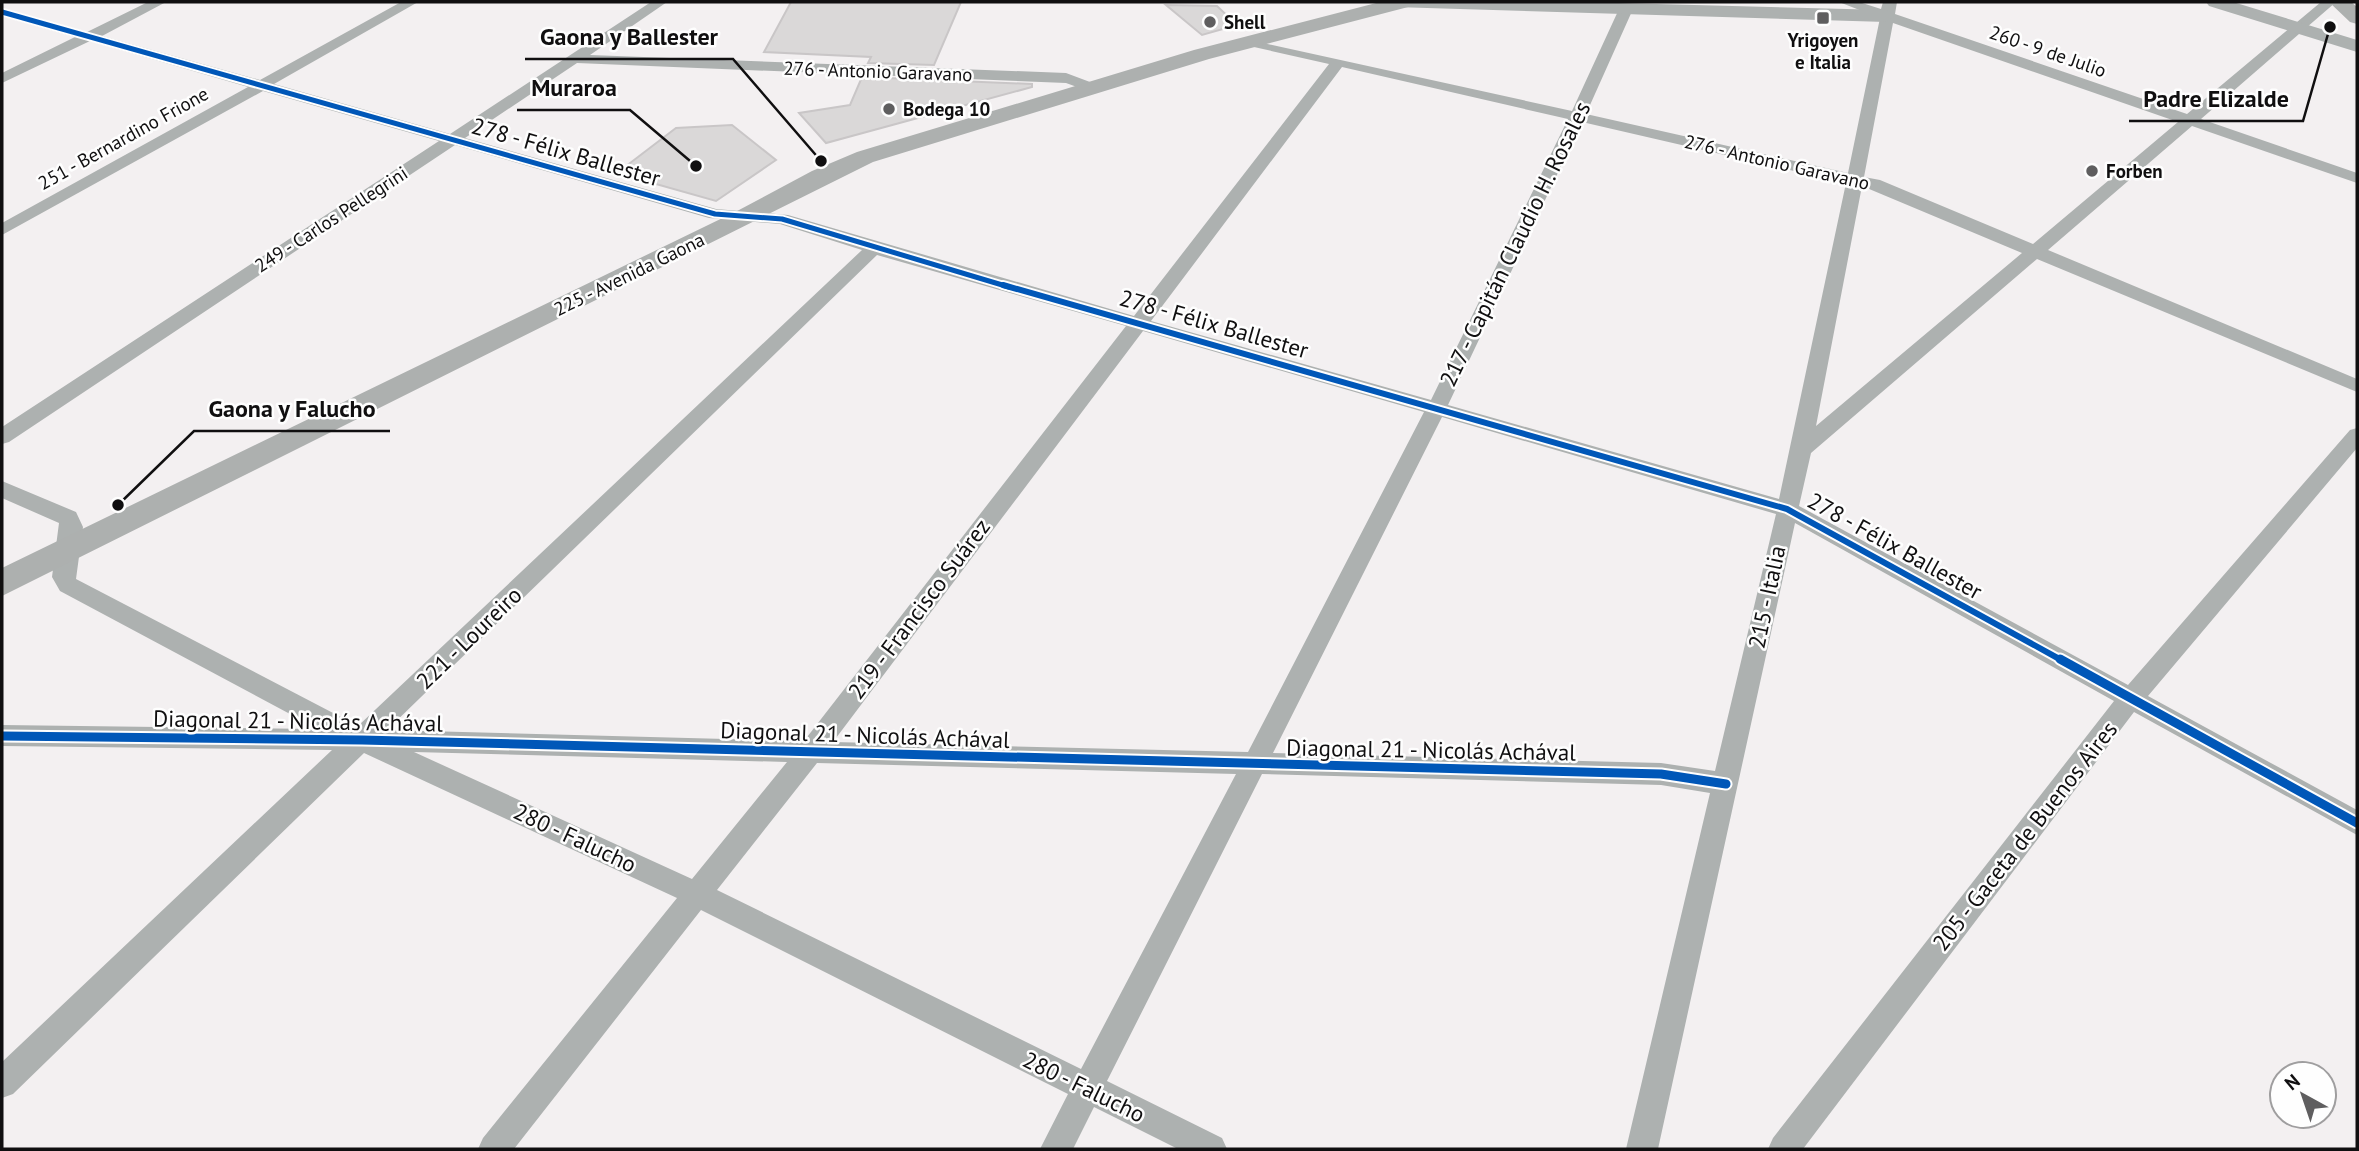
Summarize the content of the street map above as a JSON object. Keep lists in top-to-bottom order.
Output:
{
  "streets": {
    "main road": ["225 - Avenida Gaona"],
    "street": [
      "260 - 9 de Julio",
      "276 - Antonio Garavano",
      "251 - Bernardino Frione",
      "278 - Félix Ballester",
      "249 - Carlos Pellegrini",
      "217 - Capitán Claudio H. Rosales",
      "215 - Italia",
      "219 - Francisco Suárez",
      "221 - Loureiro",
      "Diagonal 21 - Nicolás Achával",
      "205 - Gaceta de Buenos Aires",
      "280 - Falucho"
    ]
  },
  "crossings": [
    ["260 - 9 de Julio", "215 - Italia"],
    ["276 - Antonio Garavano", "249 - Carlos Pellegrini"],
    ["276 - Antonio Garavano", "217 - Capitán Claudio H. Rosales"],
    ["276 - Antonio Garavano", "225 - Avenida Gaona"],
    ["276 - Antonio Garavano", "215 - Italia"],
    ["276 - Antonio Garavano", "219 - Francisco Suárez"],
    ["251 - Bernardino Frione", "278 - Félix Ballester"],
    ["278 - Félix Ballester", "249 - Carlos Pellegrini"],
    ["278 - Félix Ballester", "217 - Capitán Claudio H. Rosales"],
    ["278 - Félix Ballester", "225 - Avenida Gaona"],
    ["278 - Félix Ballester", "215 - Italia"],
    ["278 - Félix Ballester", "219 - Francisco Suárez"],
    ["278 - Félix Ballester", "221 - Loureiro"],
    ["278 - Félix Ballester", "205 - Gaceta de Buenos Aires"],
    ["217 - Capitán Claudio H. Rosales", "Diagonal 21 - Nicolás Achával"],
    ["217 - Capitán Claudio H. Rosales", "280 - Falucho"],
    ["225 - Avenida Gaona", "280 - Falucho"],
    ["215 - Italia", "Diagonal 21 - Nicolás Achával"],
    ["219 - Francisco Suárez", "Diagonal 21 - Nicolás Achával"],
    ["219 - Francisco Suárez", "280 - Falucho"],
    ["221 - Loureiro", "Diagonal 21 - Nicolás Achával"],
    ["221 - Loureiro", "280 - Falucho"],
    ["Diagonal 21 - Nicolás Achával", "280 - Falucho"]
  ],
  "places": {
    "transit": ["Yrigoyen e Italia"],
    "other": [
      "Shell",
      "Padre Elizalde",
      "Bodega 10",
      "Gaona y Ballester",
      "Muraroa",
      "Forben",
      "Gaona y Falucho"
    ]
  },
  "north": "top left"
}
